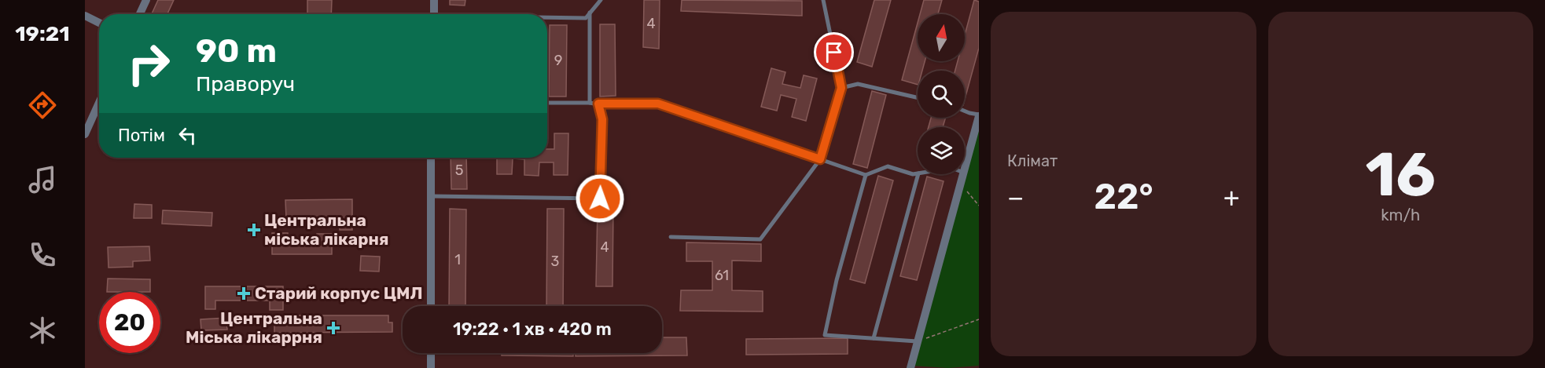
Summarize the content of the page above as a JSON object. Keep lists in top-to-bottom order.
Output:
{
  "places": {
    "health": ["Центральна міська лікарня", "Старий корпус ЦМЛ", "Центральна Міська лікаррня"]
  },
  "house_numbers": [
    "4",
    "9",
    "5",
    "4",
    "1",
    "3",
    "61"
  ],
  "north": "top",
  "page": {
    "tabs": "19:21",
    "tile": [
      "Клімат",
      ["16", "km/h"]
    ],
    "turn": ["90 m", "Праворуч"],
    "then": "Потім",
    "heat": ["−", "22°", "+"],
    "limit": "20",
    "trip": "19:22 · 1 хв · 420 m"
  }
}
